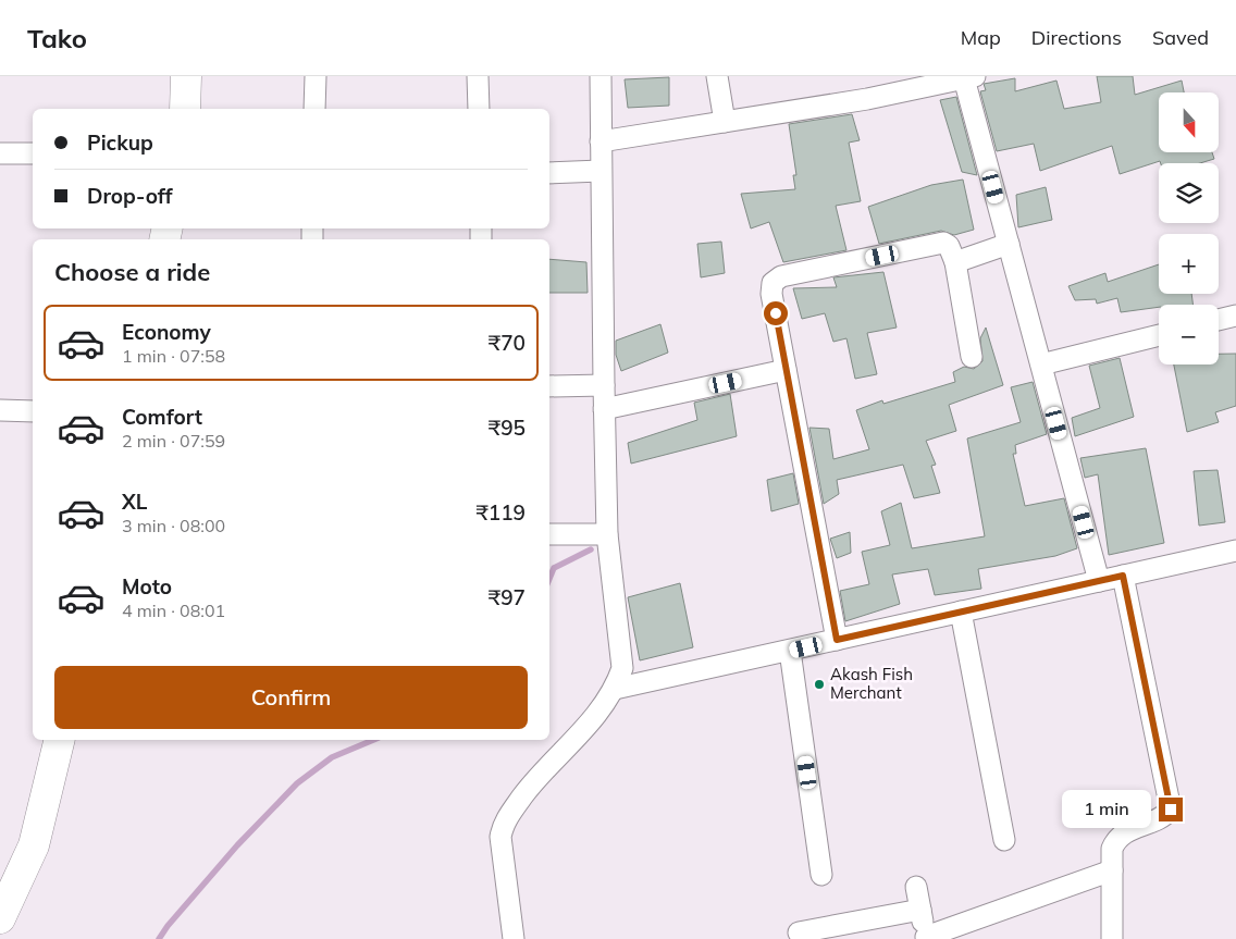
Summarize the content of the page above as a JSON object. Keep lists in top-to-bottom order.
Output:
{
  "places": ["Akash Fish Merchant"],
  "north": "bottom",
  "page": {
    "header": "Tako",
    "nav": ["Map", "Directions", "Saved"],
    "map_buttons": ["+", "−"],
    "banner": ["Pickup", "Drop-off"],
    "heading": "Choose a ride",
    "list": [
      {
        "name": "Economy",
        "note": "1 min · 07:58",
        "value": "₹70"
      },
      {
        "name": "Comfort",
        "note": "2 min · 07:59",
        "value": "₹95"
      },
      {
        "name": "XL",
        "note": "3 min · 08:00",
        "value": "₹119"
      },
      {
        "name": "Moto",
        "note": "4 min · 08:01",
        "value": "₹97"
      }
    ],
    "buttons": "Confirm",
    "bubble": "1 min"
  }
}
